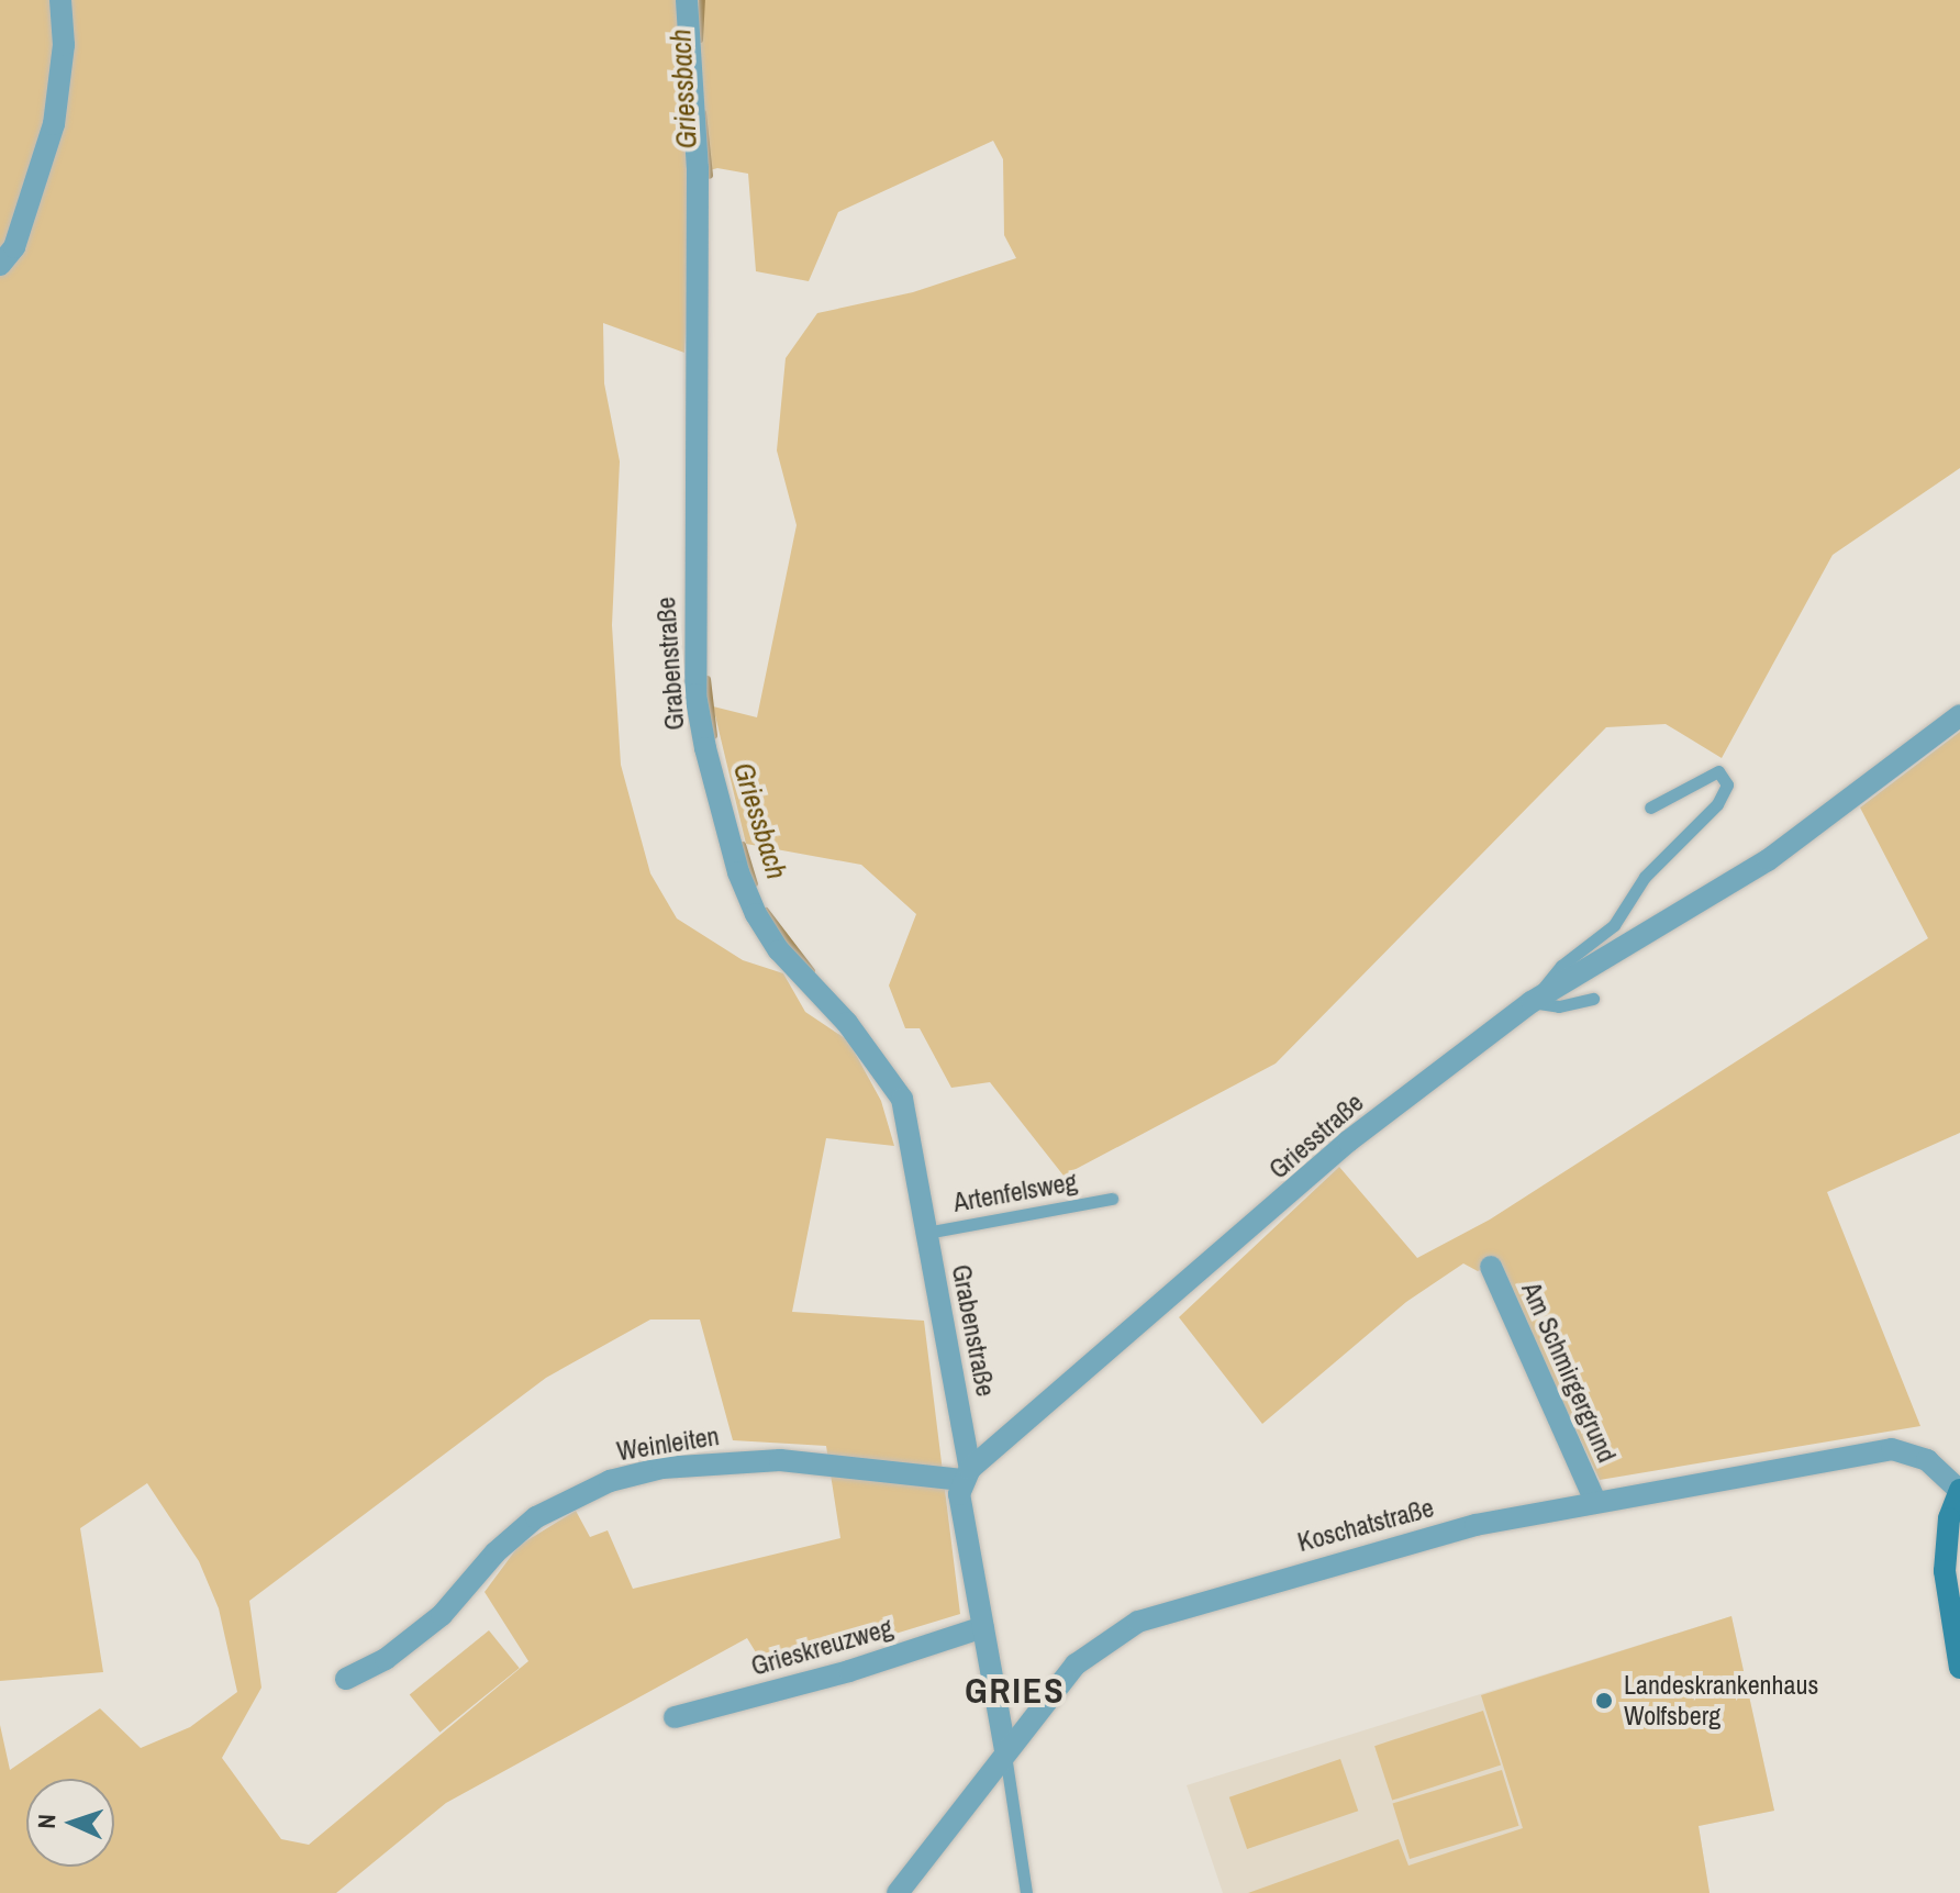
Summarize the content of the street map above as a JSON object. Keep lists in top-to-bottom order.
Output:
{
  "streets": {
    "street": [
      "Grabenstraße",
      "Griesstraße",
      "Am Schmirgergrund",
      "Weinleiten",
      "Koschatstraße",
      "Grieskreuzweg"
    ],
    "lane": ["Artenfelsweg"]
  },
  "crossings": [
    ["Grabenstraße", "Griesstraße"],
    ["Grabenstraße", "Artenfelsweg"],
    ["Grabenstraße", "Weinleiten"],
    ["Griesstraße", "Weinleiten"],
    ["Am Schmirgergrund", "Koschatstraße"]
  ],
  "districts": ["GRIES"],
  "water": ["Griessbach"],
  "places": ["Landeskrankenhaus Wolfsberg"],
  "north": "left"
}
